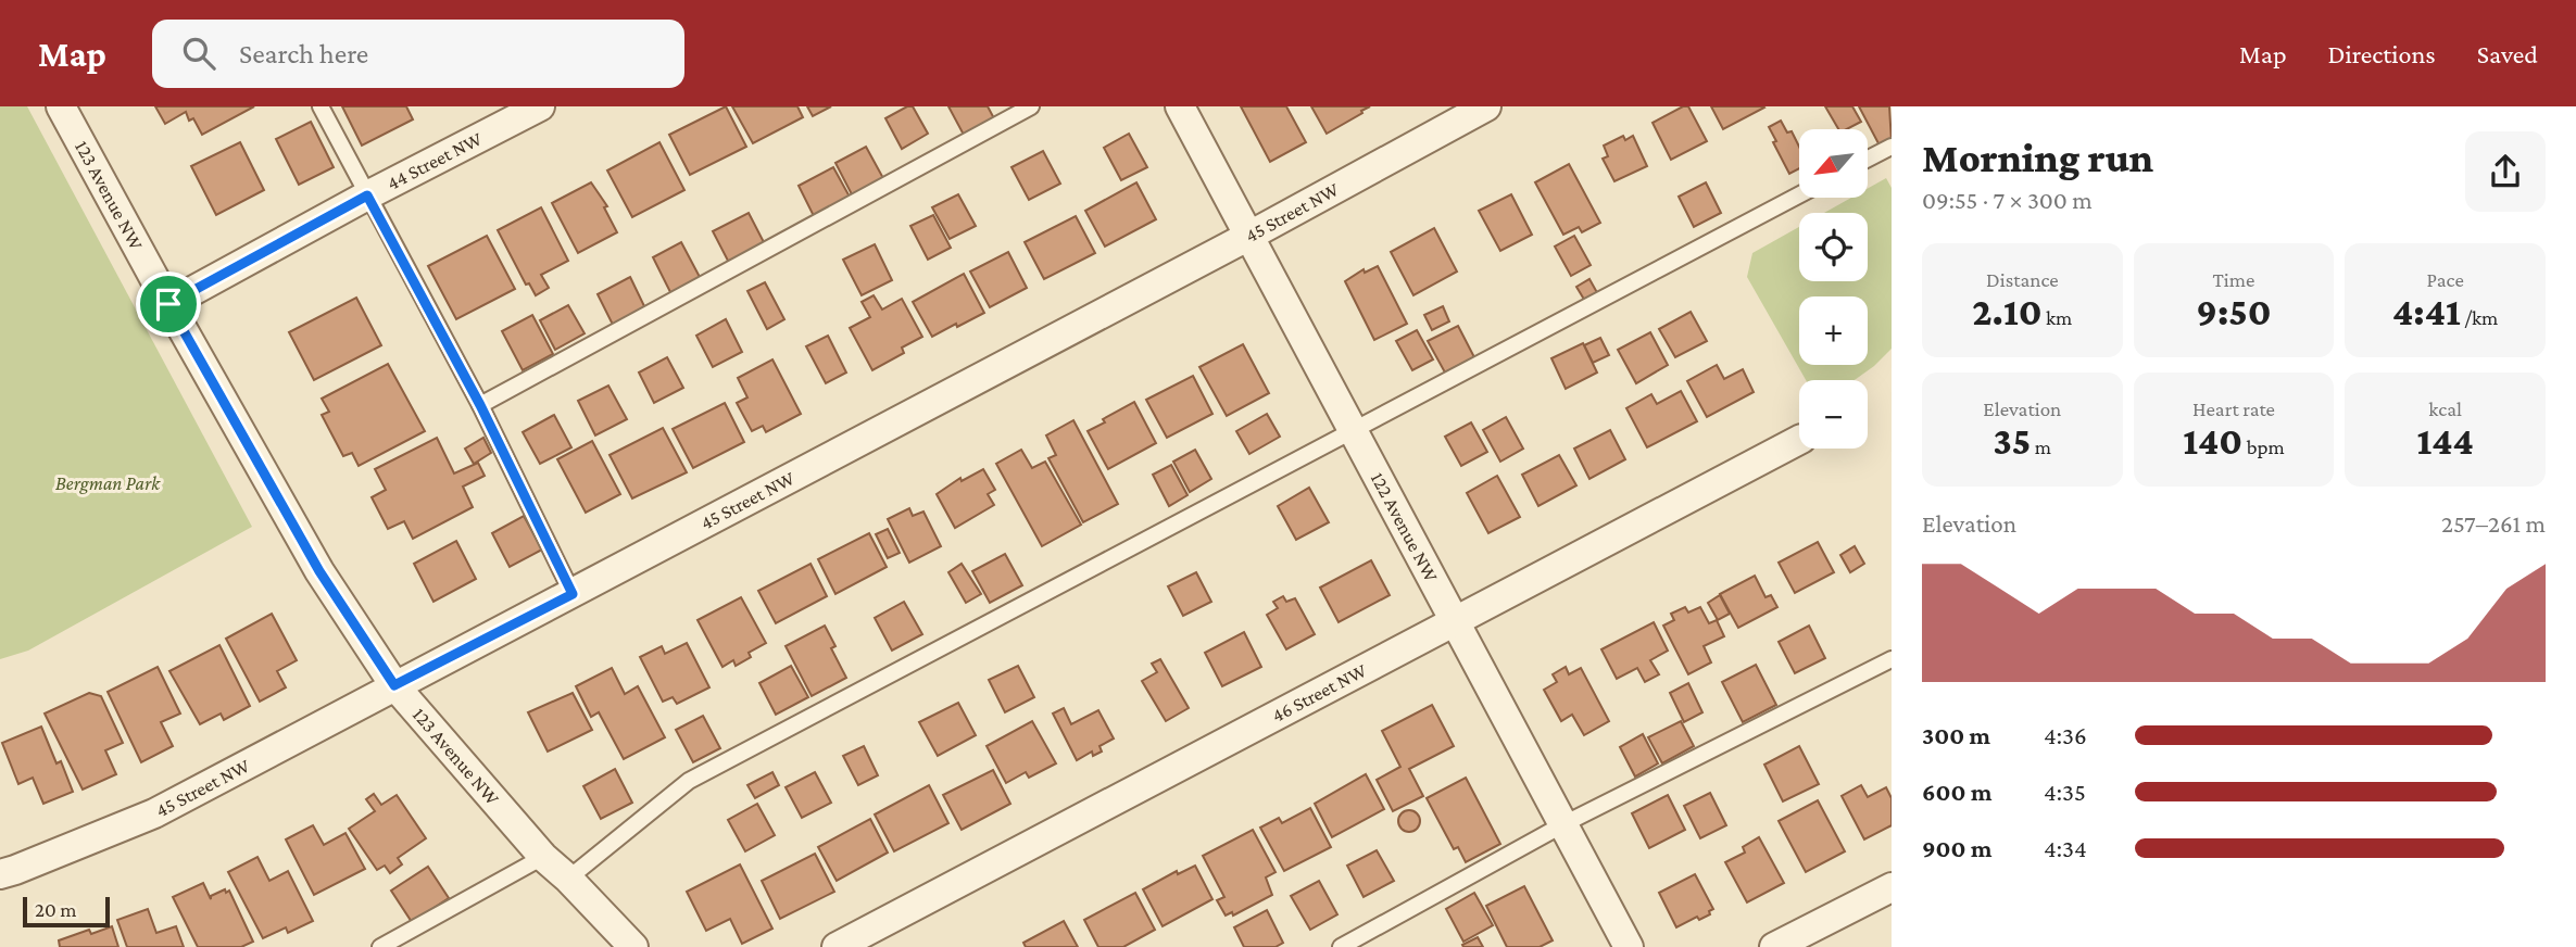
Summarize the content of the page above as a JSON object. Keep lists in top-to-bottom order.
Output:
{
  "streets": {
    "street": [
      "44 Street NW",
      "123 Avenue NW",
      "45 Street NW",
      "122 Avenue NW",
      "46 Street NW"
    ]
  },
  "crossings": [
    ["44 Street NW", "123 Avenue NW"],
    ["123 Avenue NW", "45 Street NW"],
    ["45 Street NW", "122 Avenue NW"],
    ["122 Avenue NW", "46 Street NW"]
  ],
  "parks": ["Bergman Park"],
  "scale_bar": "20 m",
  "north": "bottom left",
  "page": {
    "header": "Map",
    "search": "Search here",
    "nav": ["Map", "Directions", "Saved"],
    "heading": ["Morning run", "09:55 · 7 × 300 m"],
    "map_buttons": ["+", "−"],
    "stats": [
      ["Distance", "2.10 km"],
      ["Time", "9:50"],
      ["Pace", "4:41 /km"],
      ["Elevation", "35 m"],
      ["Heart rate", "140 bpm"],
      ["kcal", "144"]
    ],
    "chart": ["Elevation", "257–261 m"],
    "list": [
      {
        "name": "300 m",
        "note": "4:36"
      },
      {
        "name": "600 m",
        "note": "4:35"
      },
      {
        "name": "900 m",
        "note": "4:34"
      }
    ],
    "scale": "20 m"
  }
}
